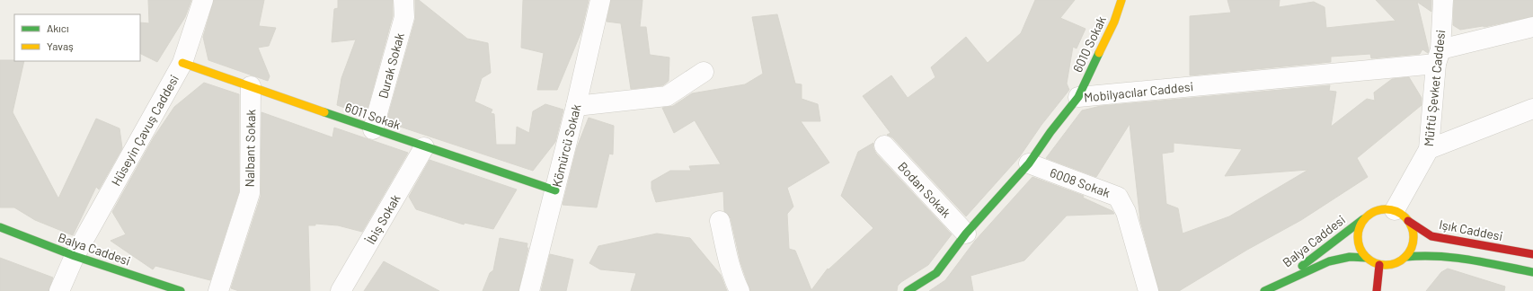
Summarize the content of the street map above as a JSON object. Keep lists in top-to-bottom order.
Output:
{
  "streets": {
    "main road": [
      "6010 Sokak",
      "Mobilyacılar Caddesi",
      "6011 Sokak",
      "Işık Caddesi",
      "Balya Caddesi"
    ],
    "street": [
      "Durak Sokak",
      "Müftü Şevket Caddesi",
      "Hüseyin Çavuş Caddesi",
      "Kömürcü Sokak",
      "Nalbant Sokak",
      "6008 Sokak",
      "Bodan Sokak",
      "İbiş Sokak"
    ]
  },
  "crossings": [
    ["6010 Sokak", "Mobilyacılar Caddesi"],
    ["Durak Sokak", "6011 Sokak"],
    ["Müftü Şevket Caddesi", "Mobilyacılar Caddesi"],
    ["Müftü Şevket Caddesi", "Işık Caddesi"],
    ["Müftü Şevket Caddesi", "Balya Caddesi"],
    ["Mobilyacılar Caddesi", "6008 Sokak"],
    ["Mobilyacılar Caddesi", "Bodan Sokak"],
    ["6011 Sokak", "Hüseyin Çavuş Caddesi"],
    ["6011 Sokak", "Kömürcü Sokak"],
    ["6011 Sokak", "Nalbant Sokak"],
    ["6011 Sokak", "İbiş Sokak"],
    ["Hüseyin Çavuş Caddesi", "Balya Caddesi"],
    ["Işık Caddesi", "Balya Caddesi"]
  ],
  "legend": ["Akıcı", "Yavaş"]
}
